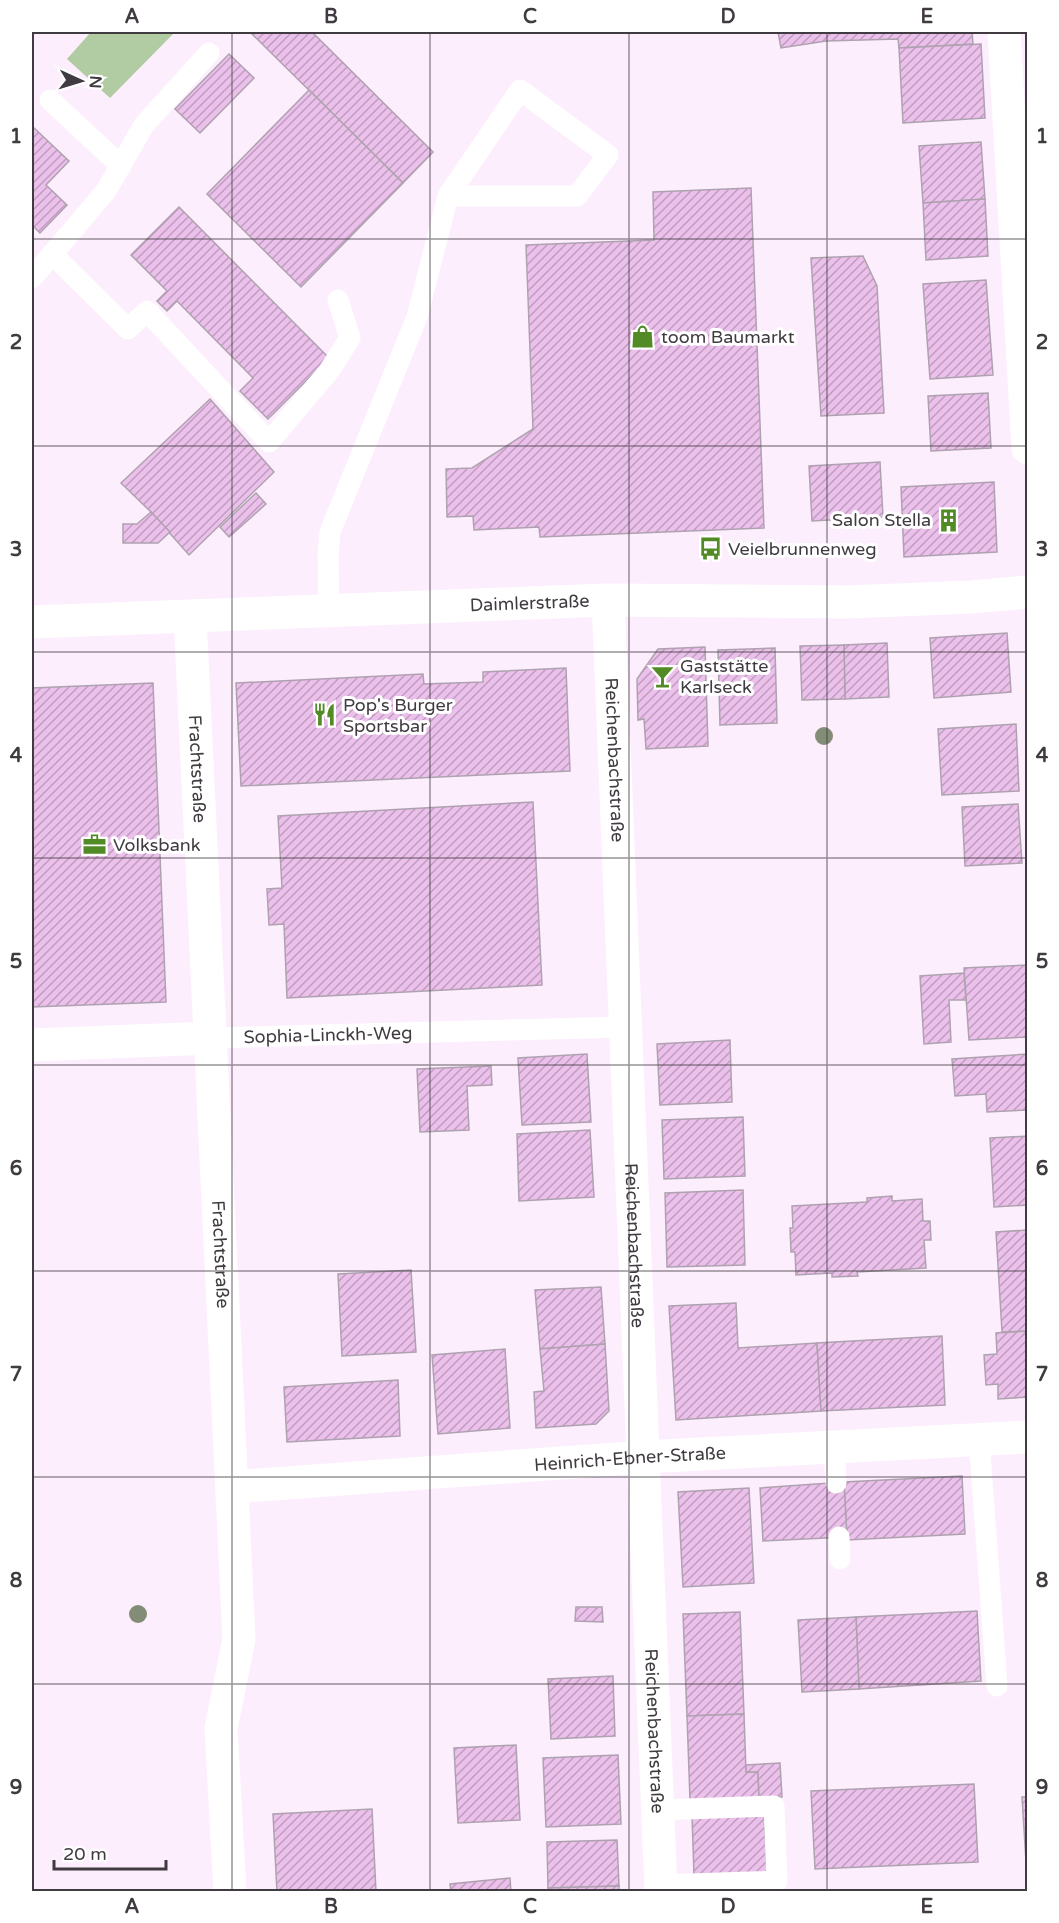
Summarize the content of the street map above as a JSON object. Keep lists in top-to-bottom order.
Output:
{
  "streets": {
    "street": [
      "Daimlerstraße",
      "Reichenbachstraße",
      "Frachtstraße",
      "Sophia-Linckh-Weg",
      "Heinrich-Ebner-Straße"
    ]
  },
  "crossings": [
    ["Daimlerstraße", "Reichenbachstraße"],
    ["Daimlerstraße", "Frachtstraße"],
    ["Reichenbachstraße", "Sophia-Linckh-Weg"],
    ["Reichenbachstraße", "Heinrich-Ebner-Straße"],
    ["Frachtstraße", "Sophia-Linckh-Weg"],
    ["Frachtstraße", "Heinrich-Ebner-Straße"]
  ],
  "places": {
    "shop": ["toom Baumarkt"],
    "building": ["Salon Stella"],
    "bus stop": ["Veielbrunnenweg"],
    "bar": ["Gaststätte Karlseck"],
    "restaurant": ["Pop's Burger Sportsbar"],
    "office": ["Volksbank"]
  },
  "scale_bar": "20 m",
  "north": "right",
  "grid": {
    "columns": [
      "A",
      "B",
      "C",
      "D",
      "E"
    ],
    "rows": [
      "1",
      "2",
      "3",
      "4",
      "5",
      "6",
      "7",
      "8",
      "9"
    ]
  }
}
